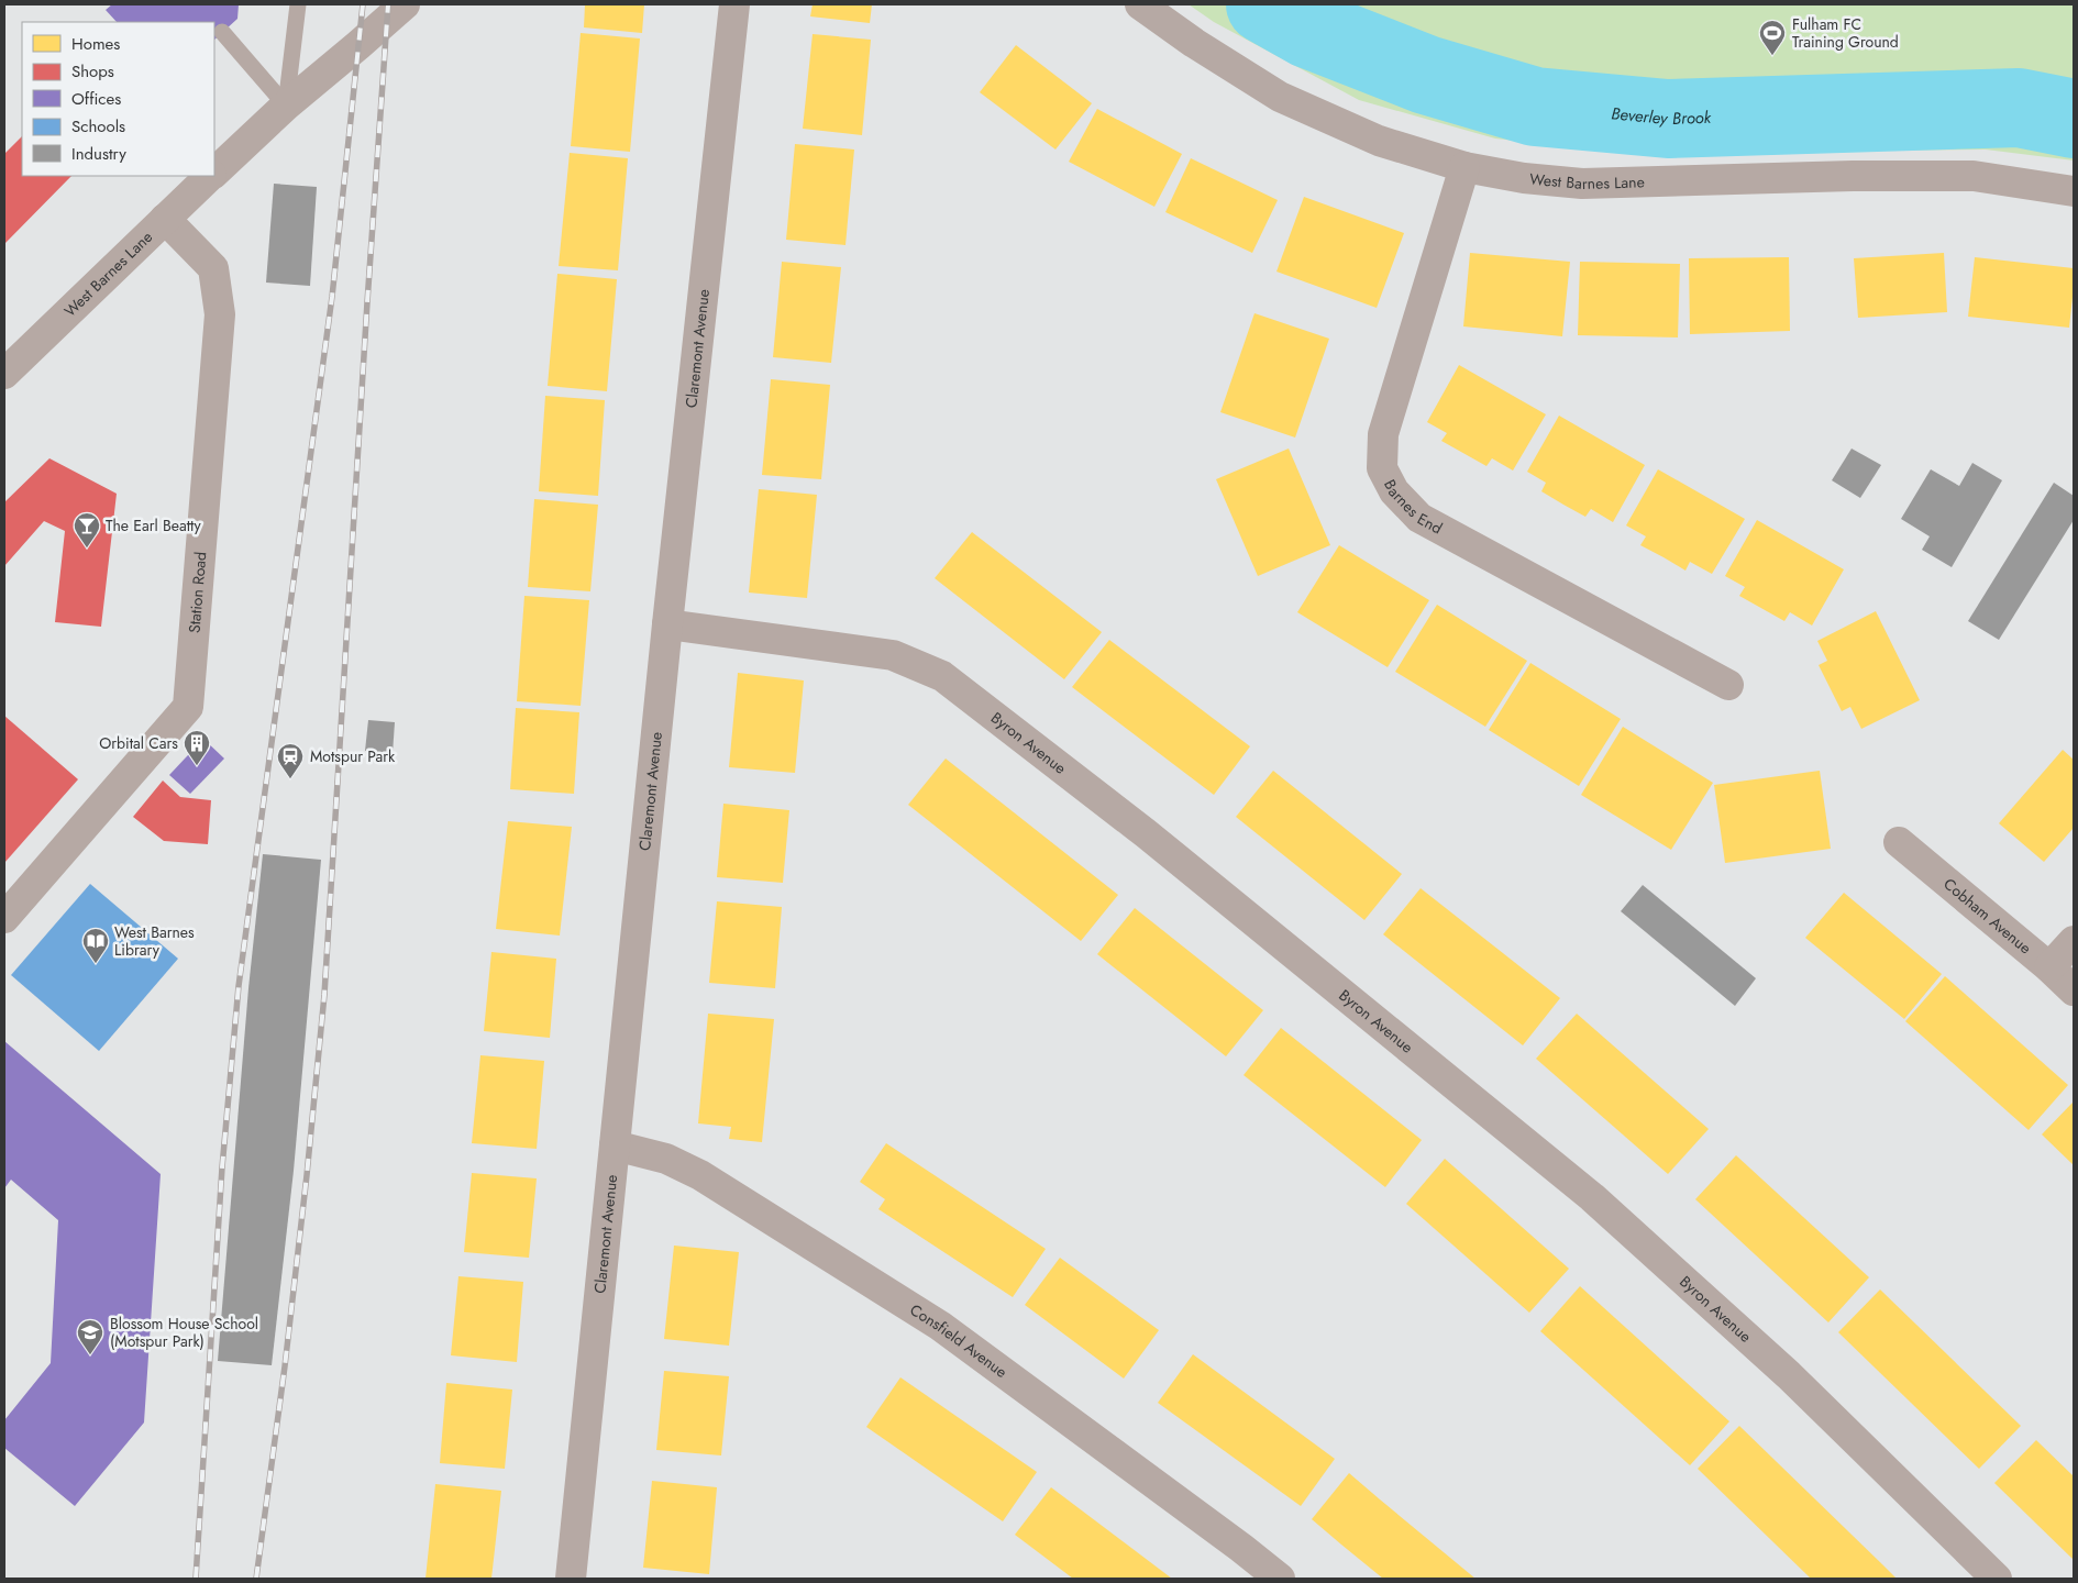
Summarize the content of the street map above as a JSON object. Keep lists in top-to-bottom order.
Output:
{
  "streets": {
    "street": [
      "West Barnes Lane",
      "Claremont Avenue",
      "Barnes End",
      "Station Road",
      "Byron Avenue",
      "Cobham Avenue",
      "Consfield Avenue"
    ]
  },
  "crossings": [
    ["West Barnes Lane", "Barnes End"],
    ["West Barnes Lane", "Station Road"],
    ["Claremont Avenue", "Byron Avenue"],
    ["Claremont Avenue", "Consfield Avenue"]
  ],
  "water": ["Beverley Brook"],
  "places": {
    "sports": ["Fulham FC Training Ground"],
    "bar": ["The Earl Beatty"],
    "building": ["Orbital Cars"],
    "station": ["Motspur Park"],
    "library": ["West Barnes Library"],
    "school or university": ["Blossom House School (Motspur Park)"]
  },
  "legend": [
    "Homes",
    "Shops",
    "Offices",
    "Schools",
    "Industry"
  ]
}
